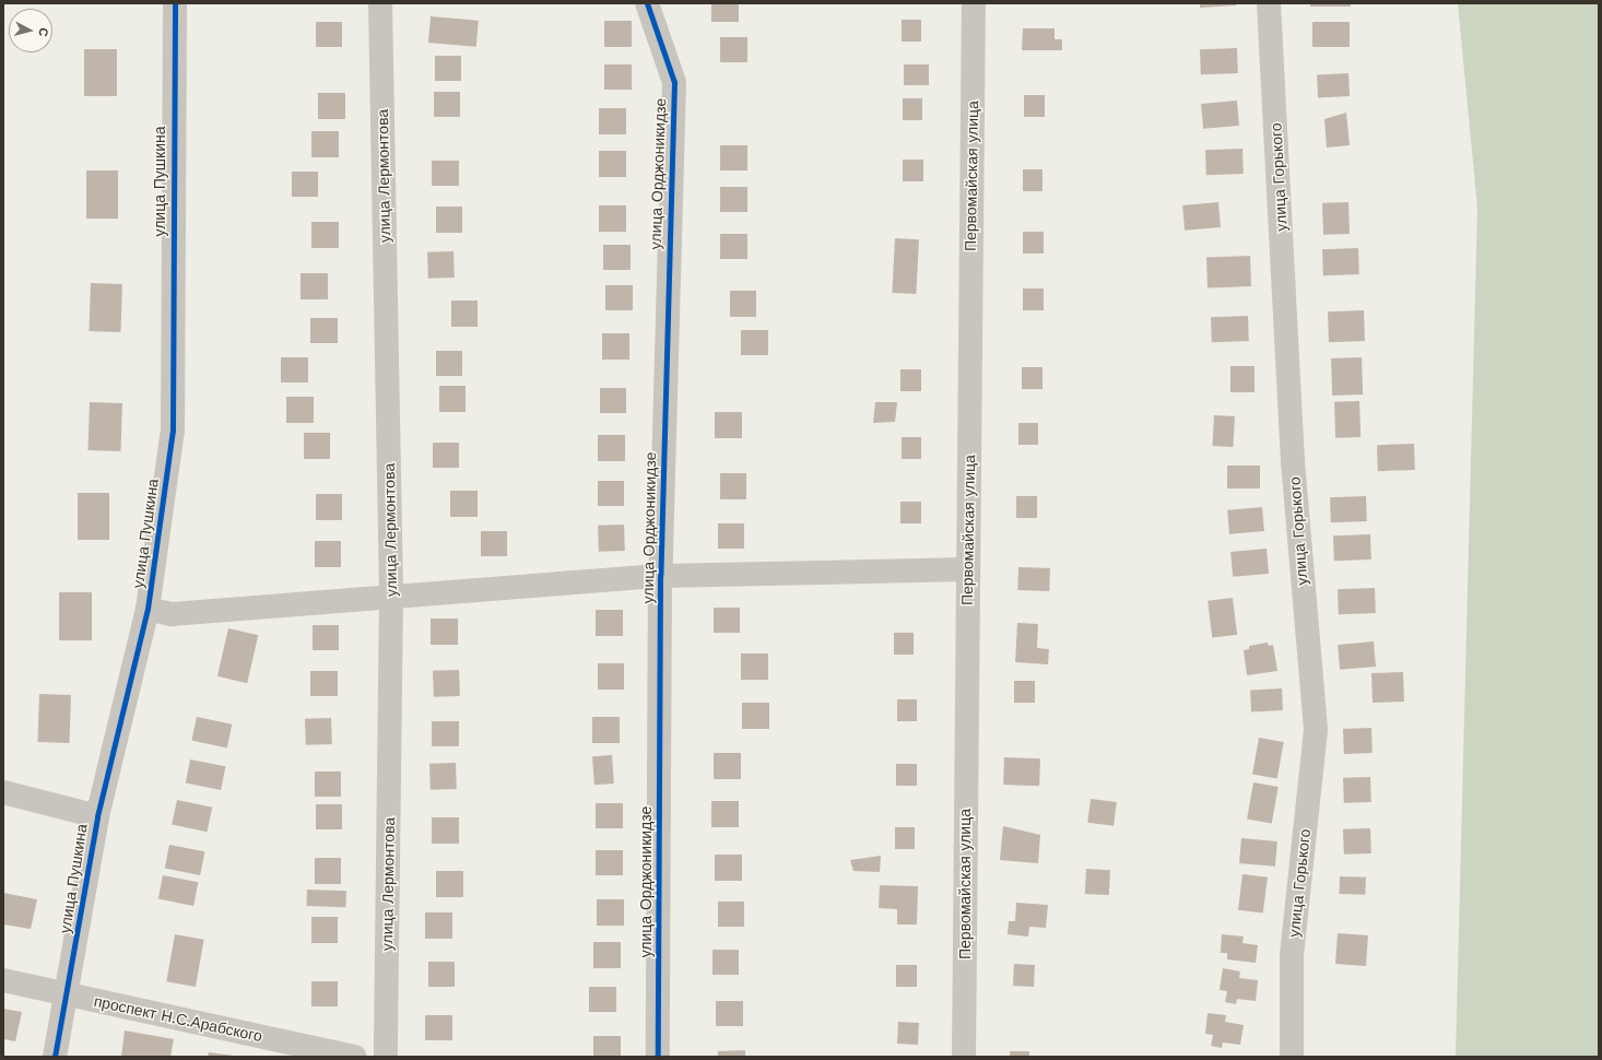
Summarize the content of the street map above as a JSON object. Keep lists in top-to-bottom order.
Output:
{
  "streets": {
    "street": [
      "улица Орджоникидзе",
      "улица Лермонтова",
      "Первомайская улица",
      "улица Горького",
      "улица Пушкина",
      "проспект Н.С.Арабского"
    ]
  },
  "crossings": [
    ["улица Пушкина", "проспект Н.С.Арабского"]
  ],
  "north": "right"
}
